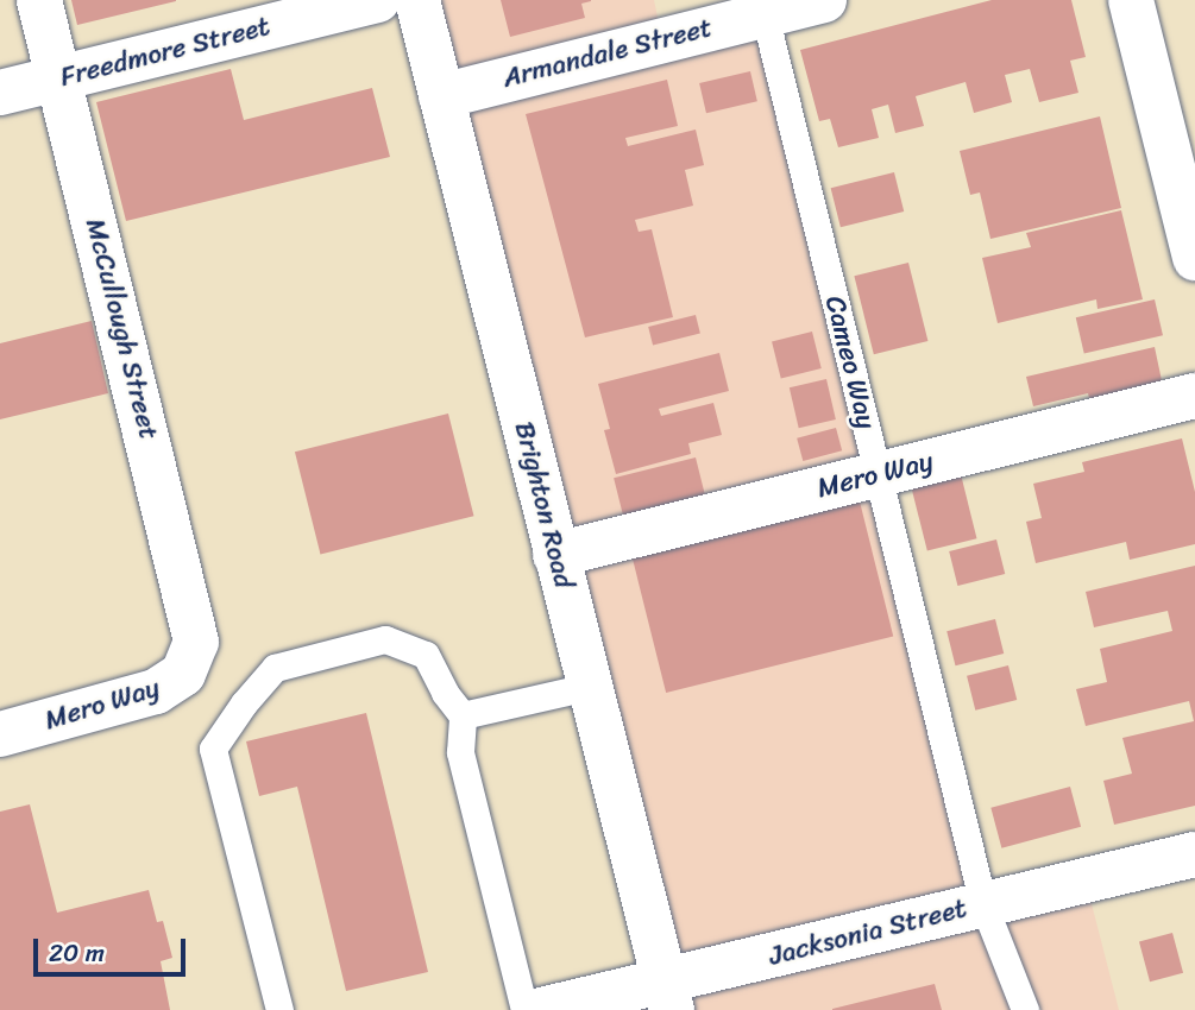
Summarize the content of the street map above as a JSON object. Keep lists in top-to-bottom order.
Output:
{
  "streets": {
    "street": [
      "Freedmore Street",
      "Armandale Street",
      "McCullough Street",
      "Mero Way",
      "Brighton Road",
      "Jacksonia Street"
    ],
    "lane": ["Cameo Way"]
  },
  "crossings": [
    ["Freedmore Street", "McCullough Street"],
    ["Armandale Street", "Cameo Way"],
    ["Armandale Street", "Brighton Road"],
    ["McCullough Street", "Mero Way"],
    ["Cameo Way", "Mero Way"],
    ["Cameo Way", "Jacksonia Street"],
    ["Mero Way", "Brighton Road"],
    ["Brighton Road", "Jacksonia Street"]
  ],
  "scale_bar": "20 m"
}
